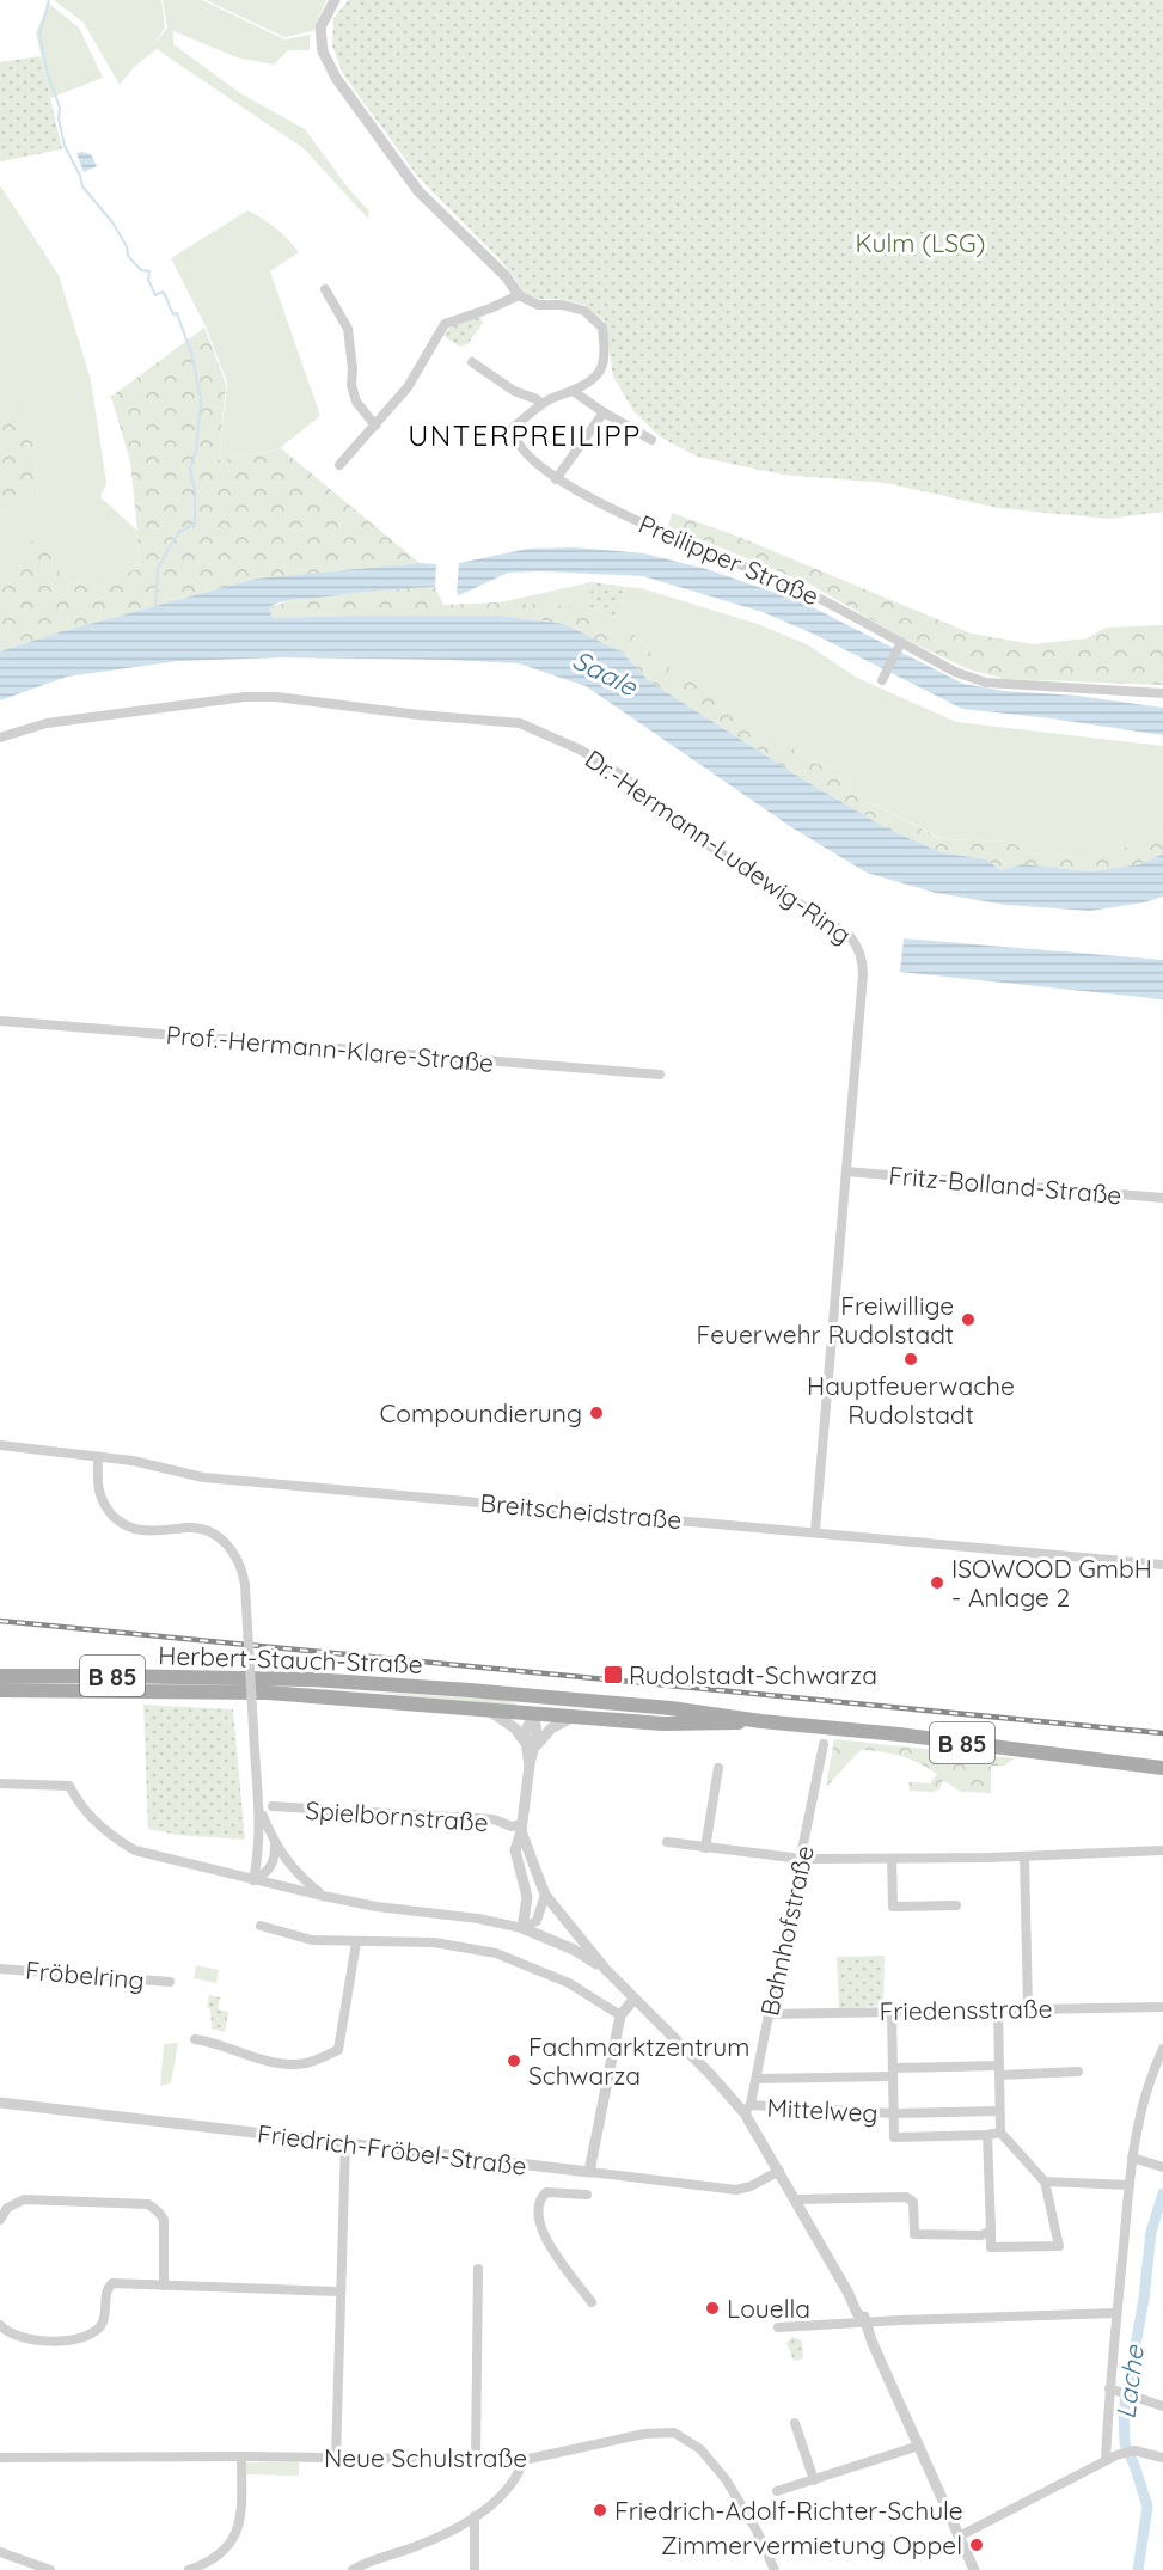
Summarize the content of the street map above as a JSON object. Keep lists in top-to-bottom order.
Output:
{
  "streets": {
    "main road": ["Herbert-Stauch-Straße", "B 85"],
    "street": [
      "Preilipper Straße",
      "Dr.-Hermann-Ludewig-Ring",
      "Prof.-Hermann-Klare-Straße",
      "Fritz-Bolland-Straße",
      "Breitscheidstraße",
      "Spielbornstraße",
      "Bahnhofstraße",
      "Fröbelring",
      "Friedensstraße",
      "Mittelweg",
      "Friedrich-Fröbel-Straße",
      "Neue Schulstraße"
    ]
  },
  "crossings": [
    ["Dr.-Hermann-Ludewig-Ring", "Fritz-Bolland-Straße"],
    ["Dr.-Hermann-Ludewig-Ring", "Breitscheidstraße"],
    ["Herbert-Stauch-Straße", "B 85"],
    ["Bahnhofstraße", "Friedensstraße"],
    ["Bahnhofstraße", "Mittelweg"],
    ["Friedensstraße", "Mittelweg"]
  ],
  "districts": ["UNTERPREILIPP"],
  "water": ["Saale", "Lache"],
  "parks": ["Kulm (LSG)"],
  "places": {
    "other": [
      "Freiwillige Feuerwehr Rudolstadt",
      "Hauptfeuerwache Rudolstadt",
      "Compoundierung",
      "ISOWOOD GmbH - Anlage 2",
      "Fachmarktzentrum Schwarza",
      "Louella",
      "Friedrich-Adolf-Richter-Schule",
      "Zimmervermietung Oppel"
    ],
    "transit": ["Rudolstadt-Schwarza"]
  }
}
